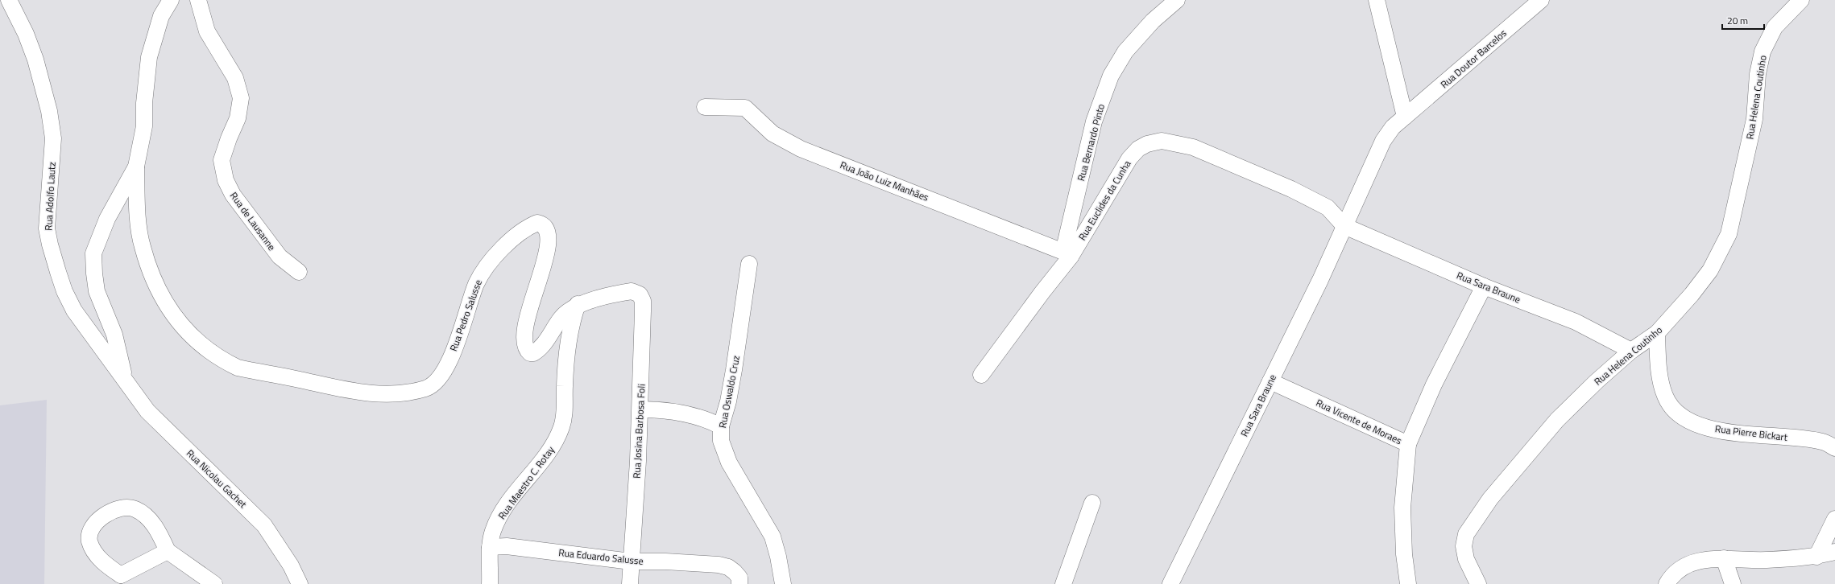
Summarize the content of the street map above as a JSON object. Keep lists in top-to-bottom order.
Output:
{
  "streets": {
    "street": [
      "Rua Doutor Barcelos",
      "Rua Helena Coutinho",
      "Rua Bernardo Pinto",
      "Rua João Luiz Manhães",
      "Rua Adolfo Lautz",
      "Rua Euclides da Cunha",
      "Rua de Lausanne",
      "Rua Sara Braune",
      "Rua Pedro Salusse",
      "Rua Oswaldo Cruz",
      "Rua Vicente de Moraes",
      "Rua Josina Barbosa Foli",
      "Rua Pierre Bickart",
      "Rua Nicolau Gachet",
      "Rua Maestro C. Rotay",
      "Rua Eduardo Salusse"
    ]
  },
  "crossings": [
    ["Rua Doutor Barcelos", "Rua Sara Braune"],
    ["Rua Helena Coutinho", "Rua Sara Braune"],
    ["Rua Helena Coutinho", "Rua Pierre Bickart"],
    ["Rua Bernardo Pinto", "Rua João Luiz Manhães"],
    ["Rua Bernardo Pinto", "Rua Euclides da Cunha"],
    ["Rua João Luiz Manhães", "Rua Euclides da Cunha"],
    ["Rua Adolfo Lautz", "Rua Nicolau Gachet"],
    ["Rua Euclides da Cunha", "Rua Sara Braune"],
    ["Rua Sara Braune", "Rua Vicente de Moraes"],
    ["Rua Pedro Salusse", "Rua Josina Barbosa Foli"],
    ["Rua Pedro Salusse", "Rua Maestro C. Rotay"],
    ["Rua Josina Barbosa Foli", "Rua Eduardo Salusse"],
    ["Rua Maestro C. Rotay", "Rua Eduardo Salusse"]
  ],
  "scale_bar": "20 m"
}
